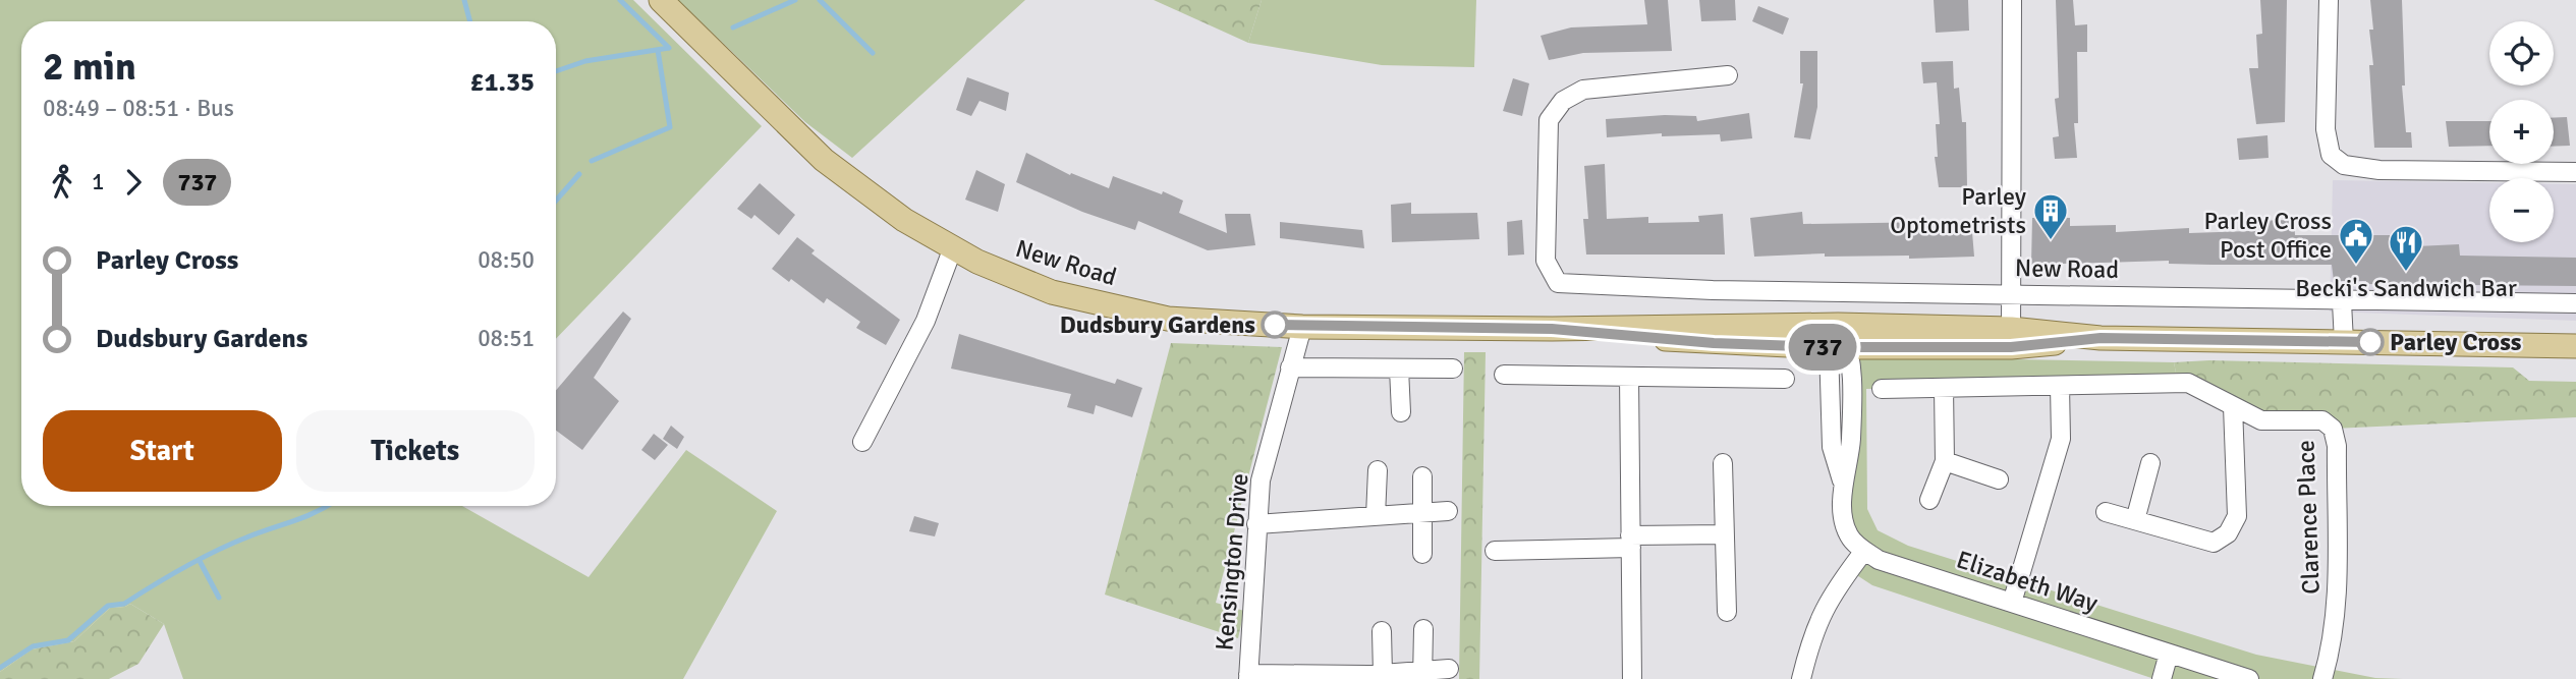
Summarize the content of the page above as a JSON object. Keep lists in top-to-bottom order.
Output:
{
  "streets": {
    "main road": ["New Road"],
    "street": ["Clarence Place", "Kensington Drive", "Elizabeth Way"]
  },
  "crossings": [
    ["New Road", "Kensington Drive"]
  ],
  "places": {
    "building": ["Parley Optometrists"],
    "public building": ["Parley Cross Post Office"],
    "restaurant": ["Becki's Sandwich Bar"],
    "other": ["Dudsbury Gardens", "Parley Cross"]
  },
  "lines": ["bus line 737"],
  "page": {
    "on_map": "737",
    "map_buttons": ["+", "−"],
    "heading": ["2 min", "08:49 – 08:51 · Bus", "£1.35"],
    "legs": ["1", "737"],
    "list": [
      {
        "name": "Parley Cross",
        "value": "08:50"
      },
      {
        "name": "Dudsbury Gardens",
        "value": "08:51"
      }
    ],
    "buttons": ["Start", "Tickets"]
  }
}
